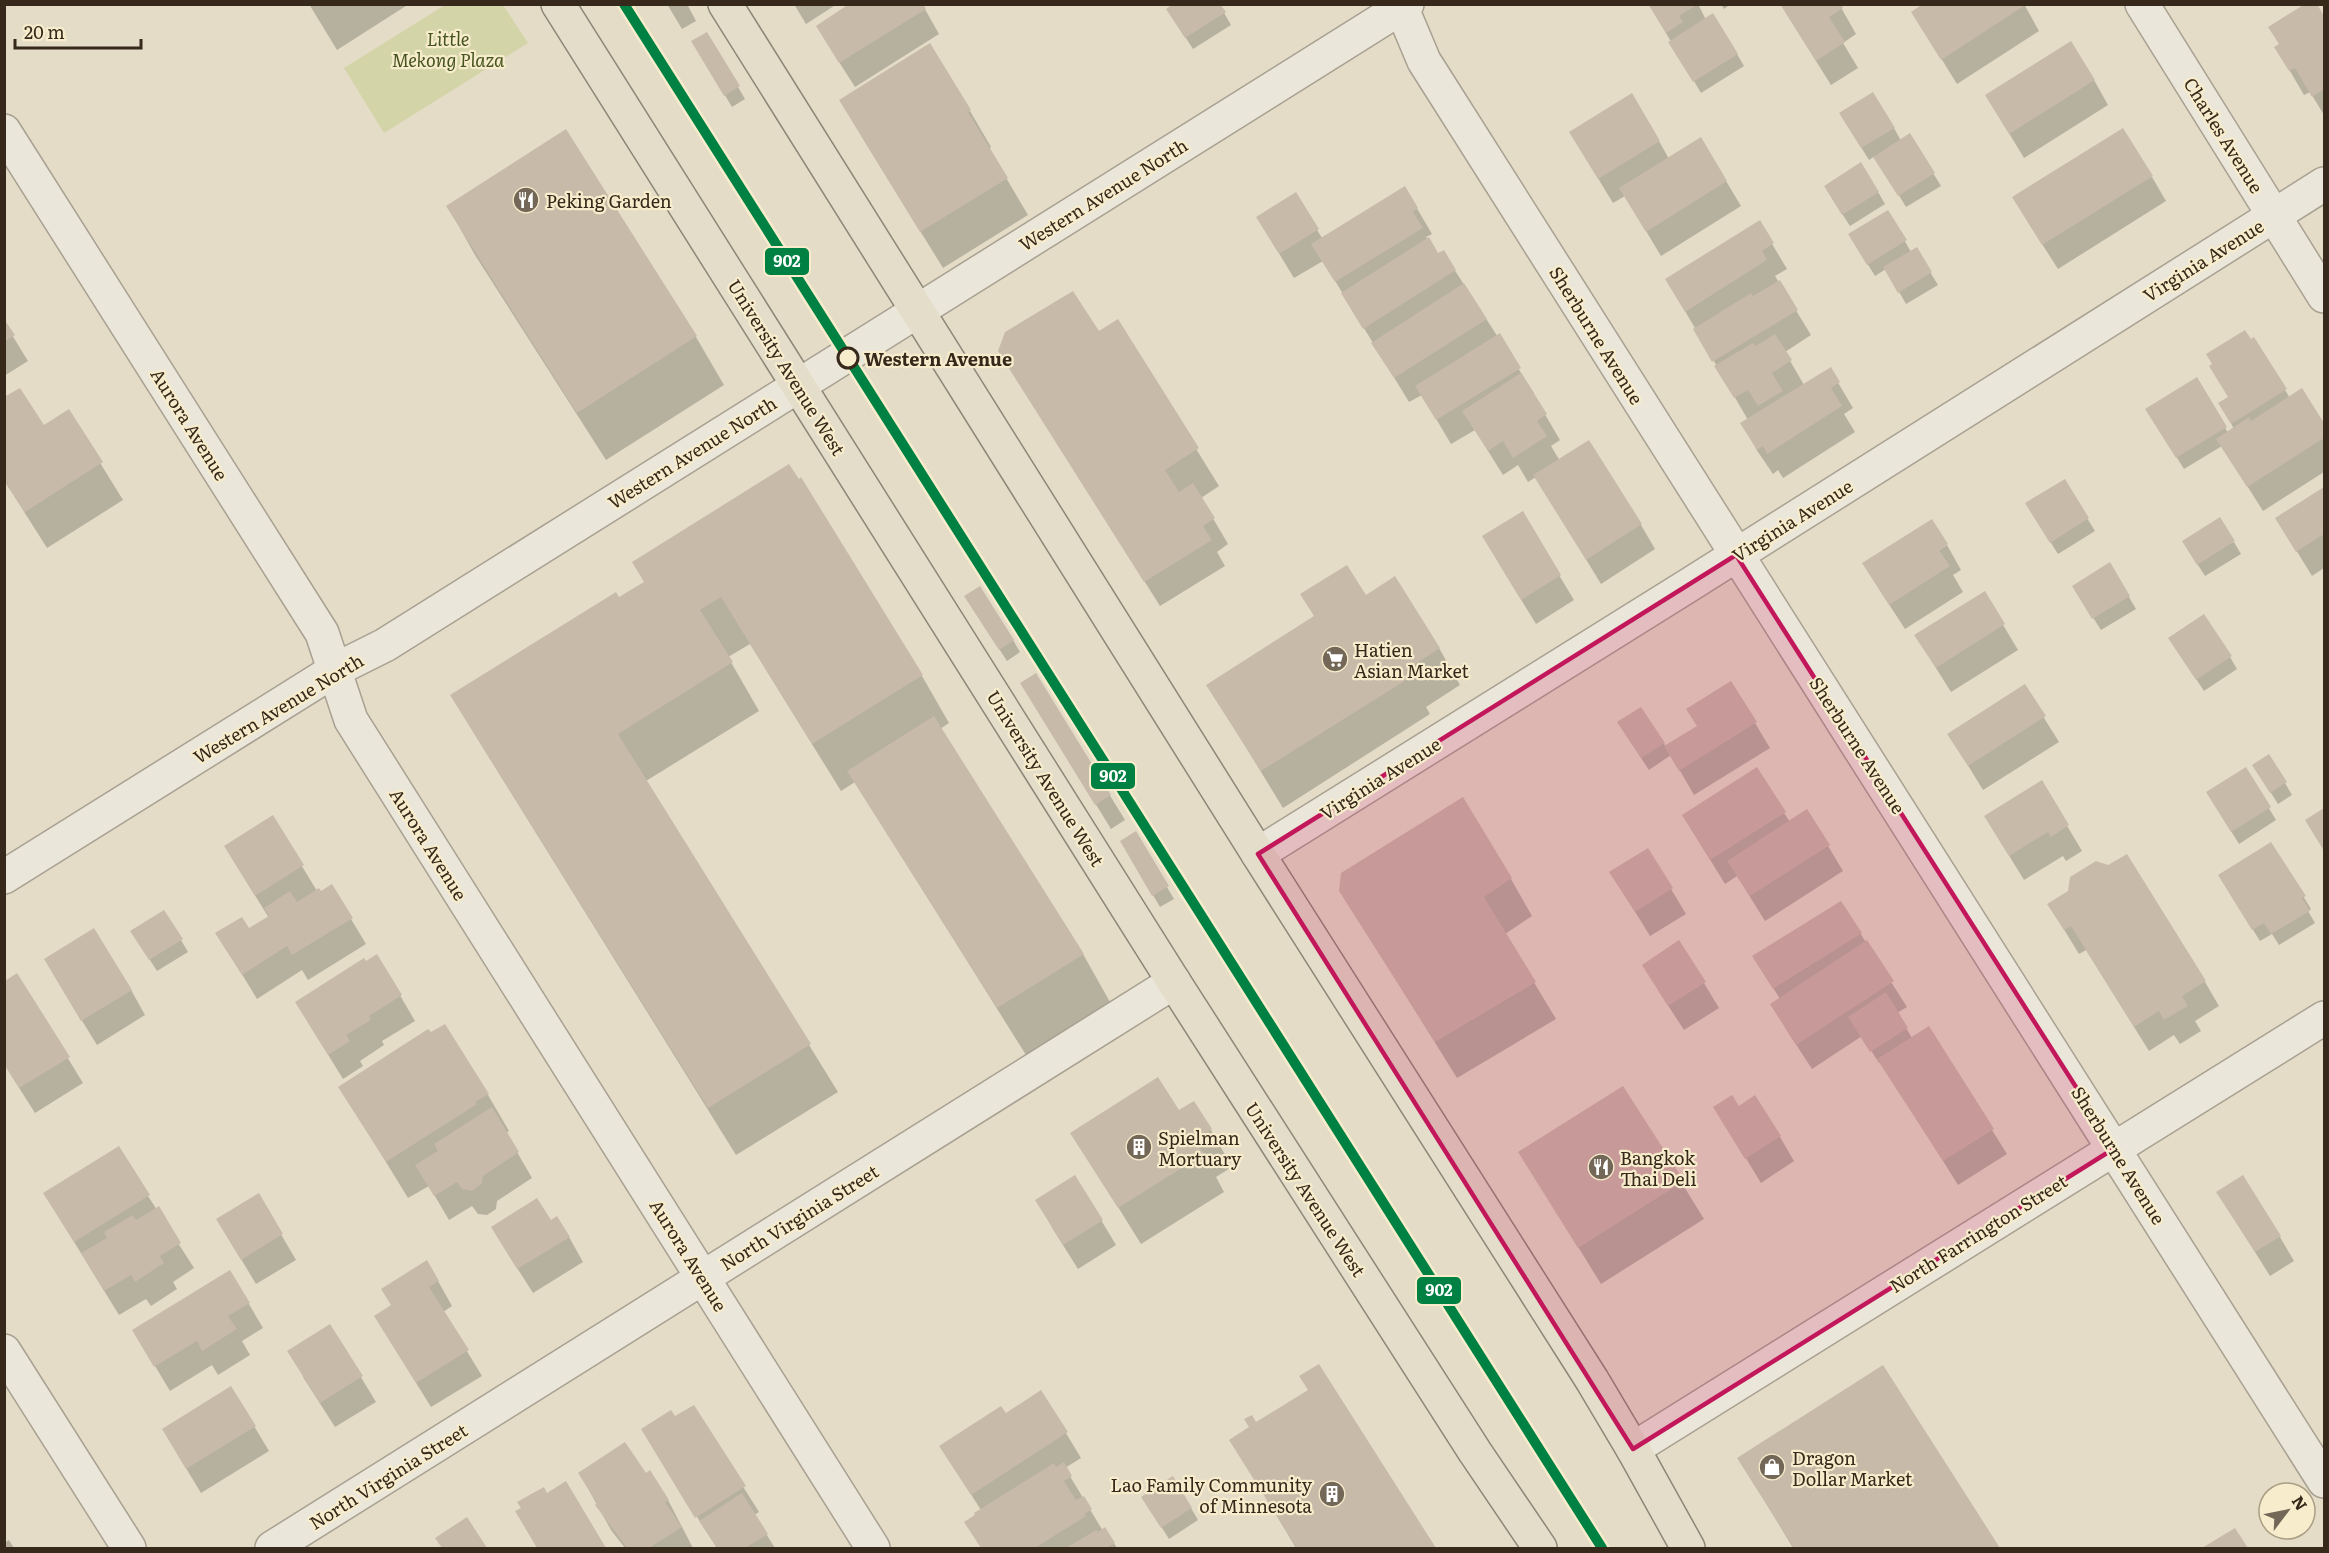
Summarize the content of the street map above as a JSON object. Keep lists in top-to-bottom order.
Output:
{
  "streets": {
    "main road": ["University Avenue West"],
    "street": [
      "Charles Avenue",
      "Western Avenue North",
      "Virginia Avenue",
      "Sherburne Avenue",
      "Aurora Avenue",
      "North Virginia Street",
      "North Farrington Street"
    ]
  },
  "crossings": [
    ["Charles Avenue", "Virginia Avenue"],
    ["Western Avenue North", "Sherburne Avenue"],
    ["Western Avenue North", "University Avenue West"],
    ["Western Avenue North", "Aurora Avenue"],
    ["Virginia Avenue", "Sherburne Avenue"],
    ["Sherburne Avenue", "North Farrington Street"],
    ["University Avenue West", "North Virginia Street"],
    ["Aurora Avenue", "North Virginia Street"]
  ],
  "parks": ["Little Mekong Plaza"],
  "places": {
    "restaurant": ["Peking Garden", "Bangkok Thai Deli"],
    "other": ["Western Avenue"],
    "supermarket": ["Hatien Asian Market"],
    "building": ["Spielman Mortuary", "Lao Family Community of Minnesota"],
    "shop": ["Dragon Dollar Market"]
  },
  "lines": ["transit line 902"],
  "scale_bar": "20 m",
  "north": "top right"
}
